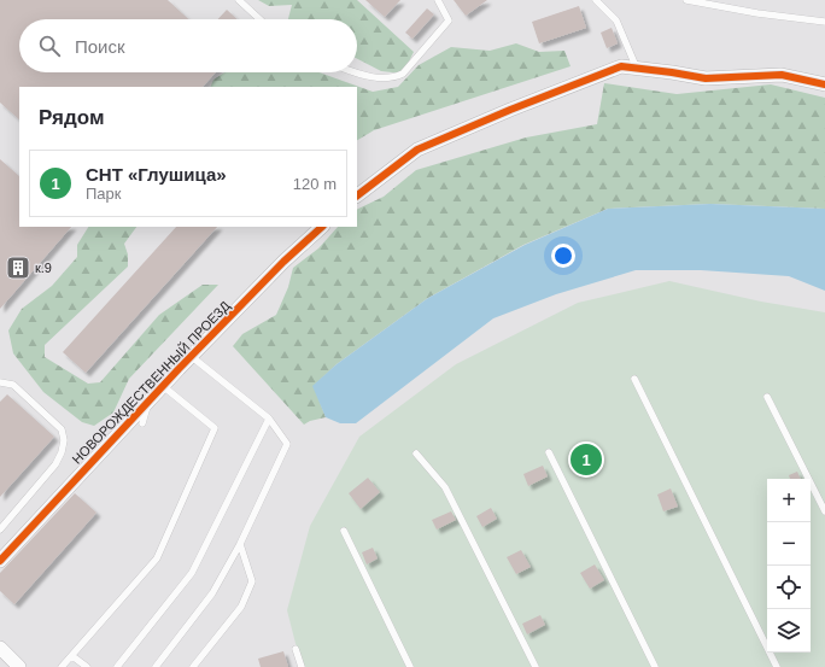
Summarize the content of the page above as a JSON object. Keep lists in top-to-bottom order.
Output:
{
  "streets": {
    "street": ["НОВОРОЖДЕСТВЕННЫЙ ПРОЕЗД"]
  },
  "places": {
    "building": ["к.9"]
  },
  "page": {
    "search": "Поиск",
    "heading": "Рядом",
    "list": [
      {
        "mark": "1",
        "name": "СНТ «Глушица»",
        "note": "Парк",
        "value": "120 m"
      }
    ],
    "pins": "1",
    "map_buttons": ["+", "−"]
  }
}
